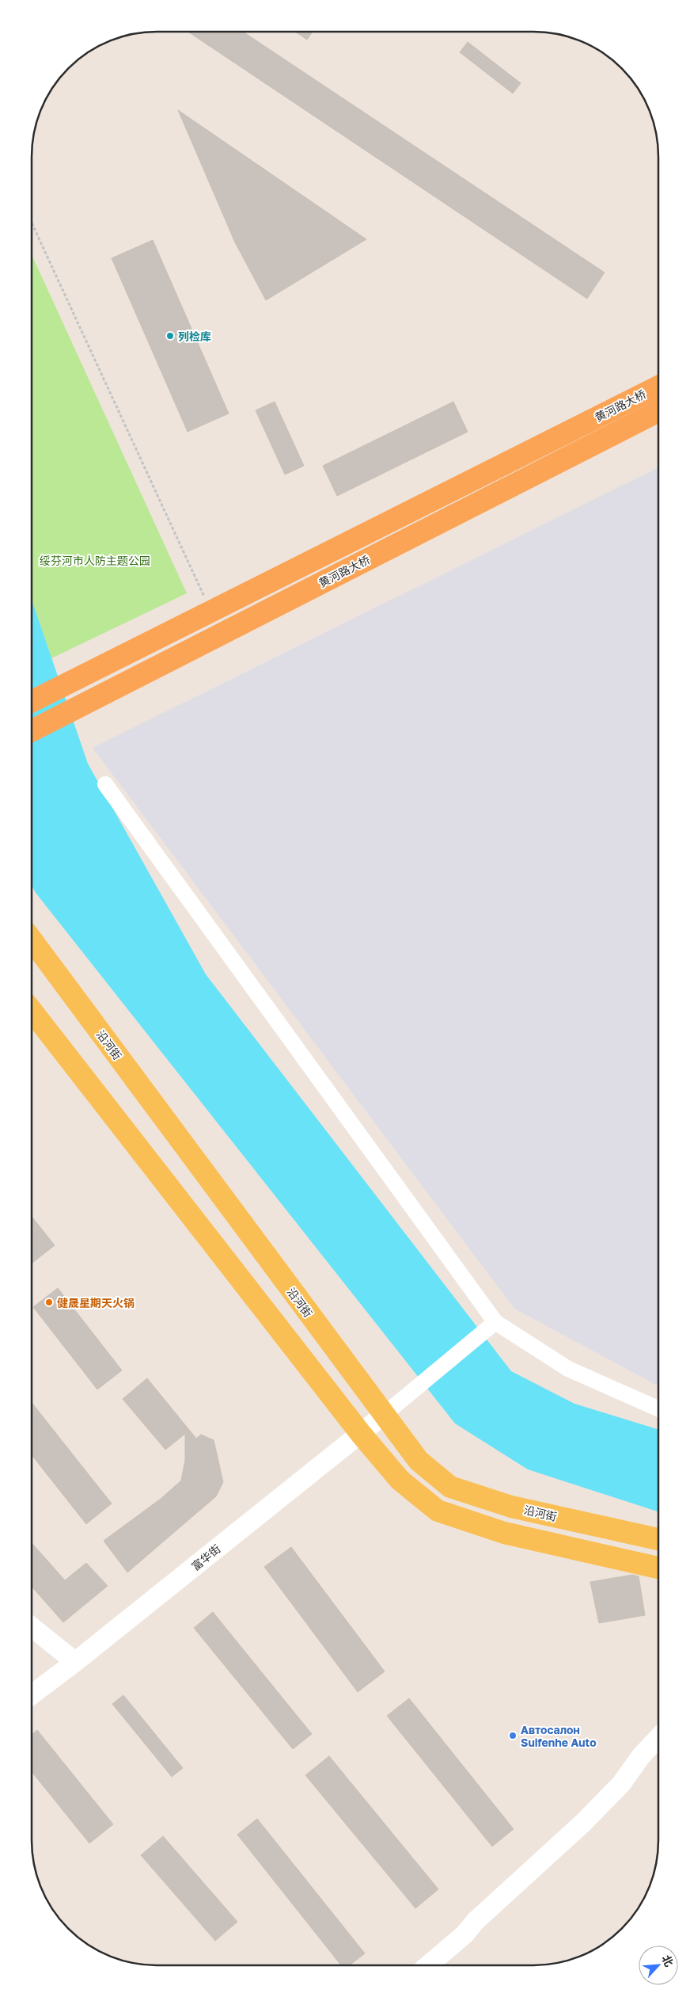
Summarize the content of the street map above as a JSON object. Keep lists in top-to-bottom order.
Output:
{
  "streets": {
    "highway": ["黄河路大桥"],
    "main road": ["沿河街"],
    "street": ["富华街"]
  },
  "crossings": [
    ["沿河街", "富华街"]
  ],
  "parks": ["绥芬河市人防主题公园"],
  "places": ["列检库", "健晟星期天火锅", "Автосалон Suifenhe Auto"],
  "north": "top right"
}
